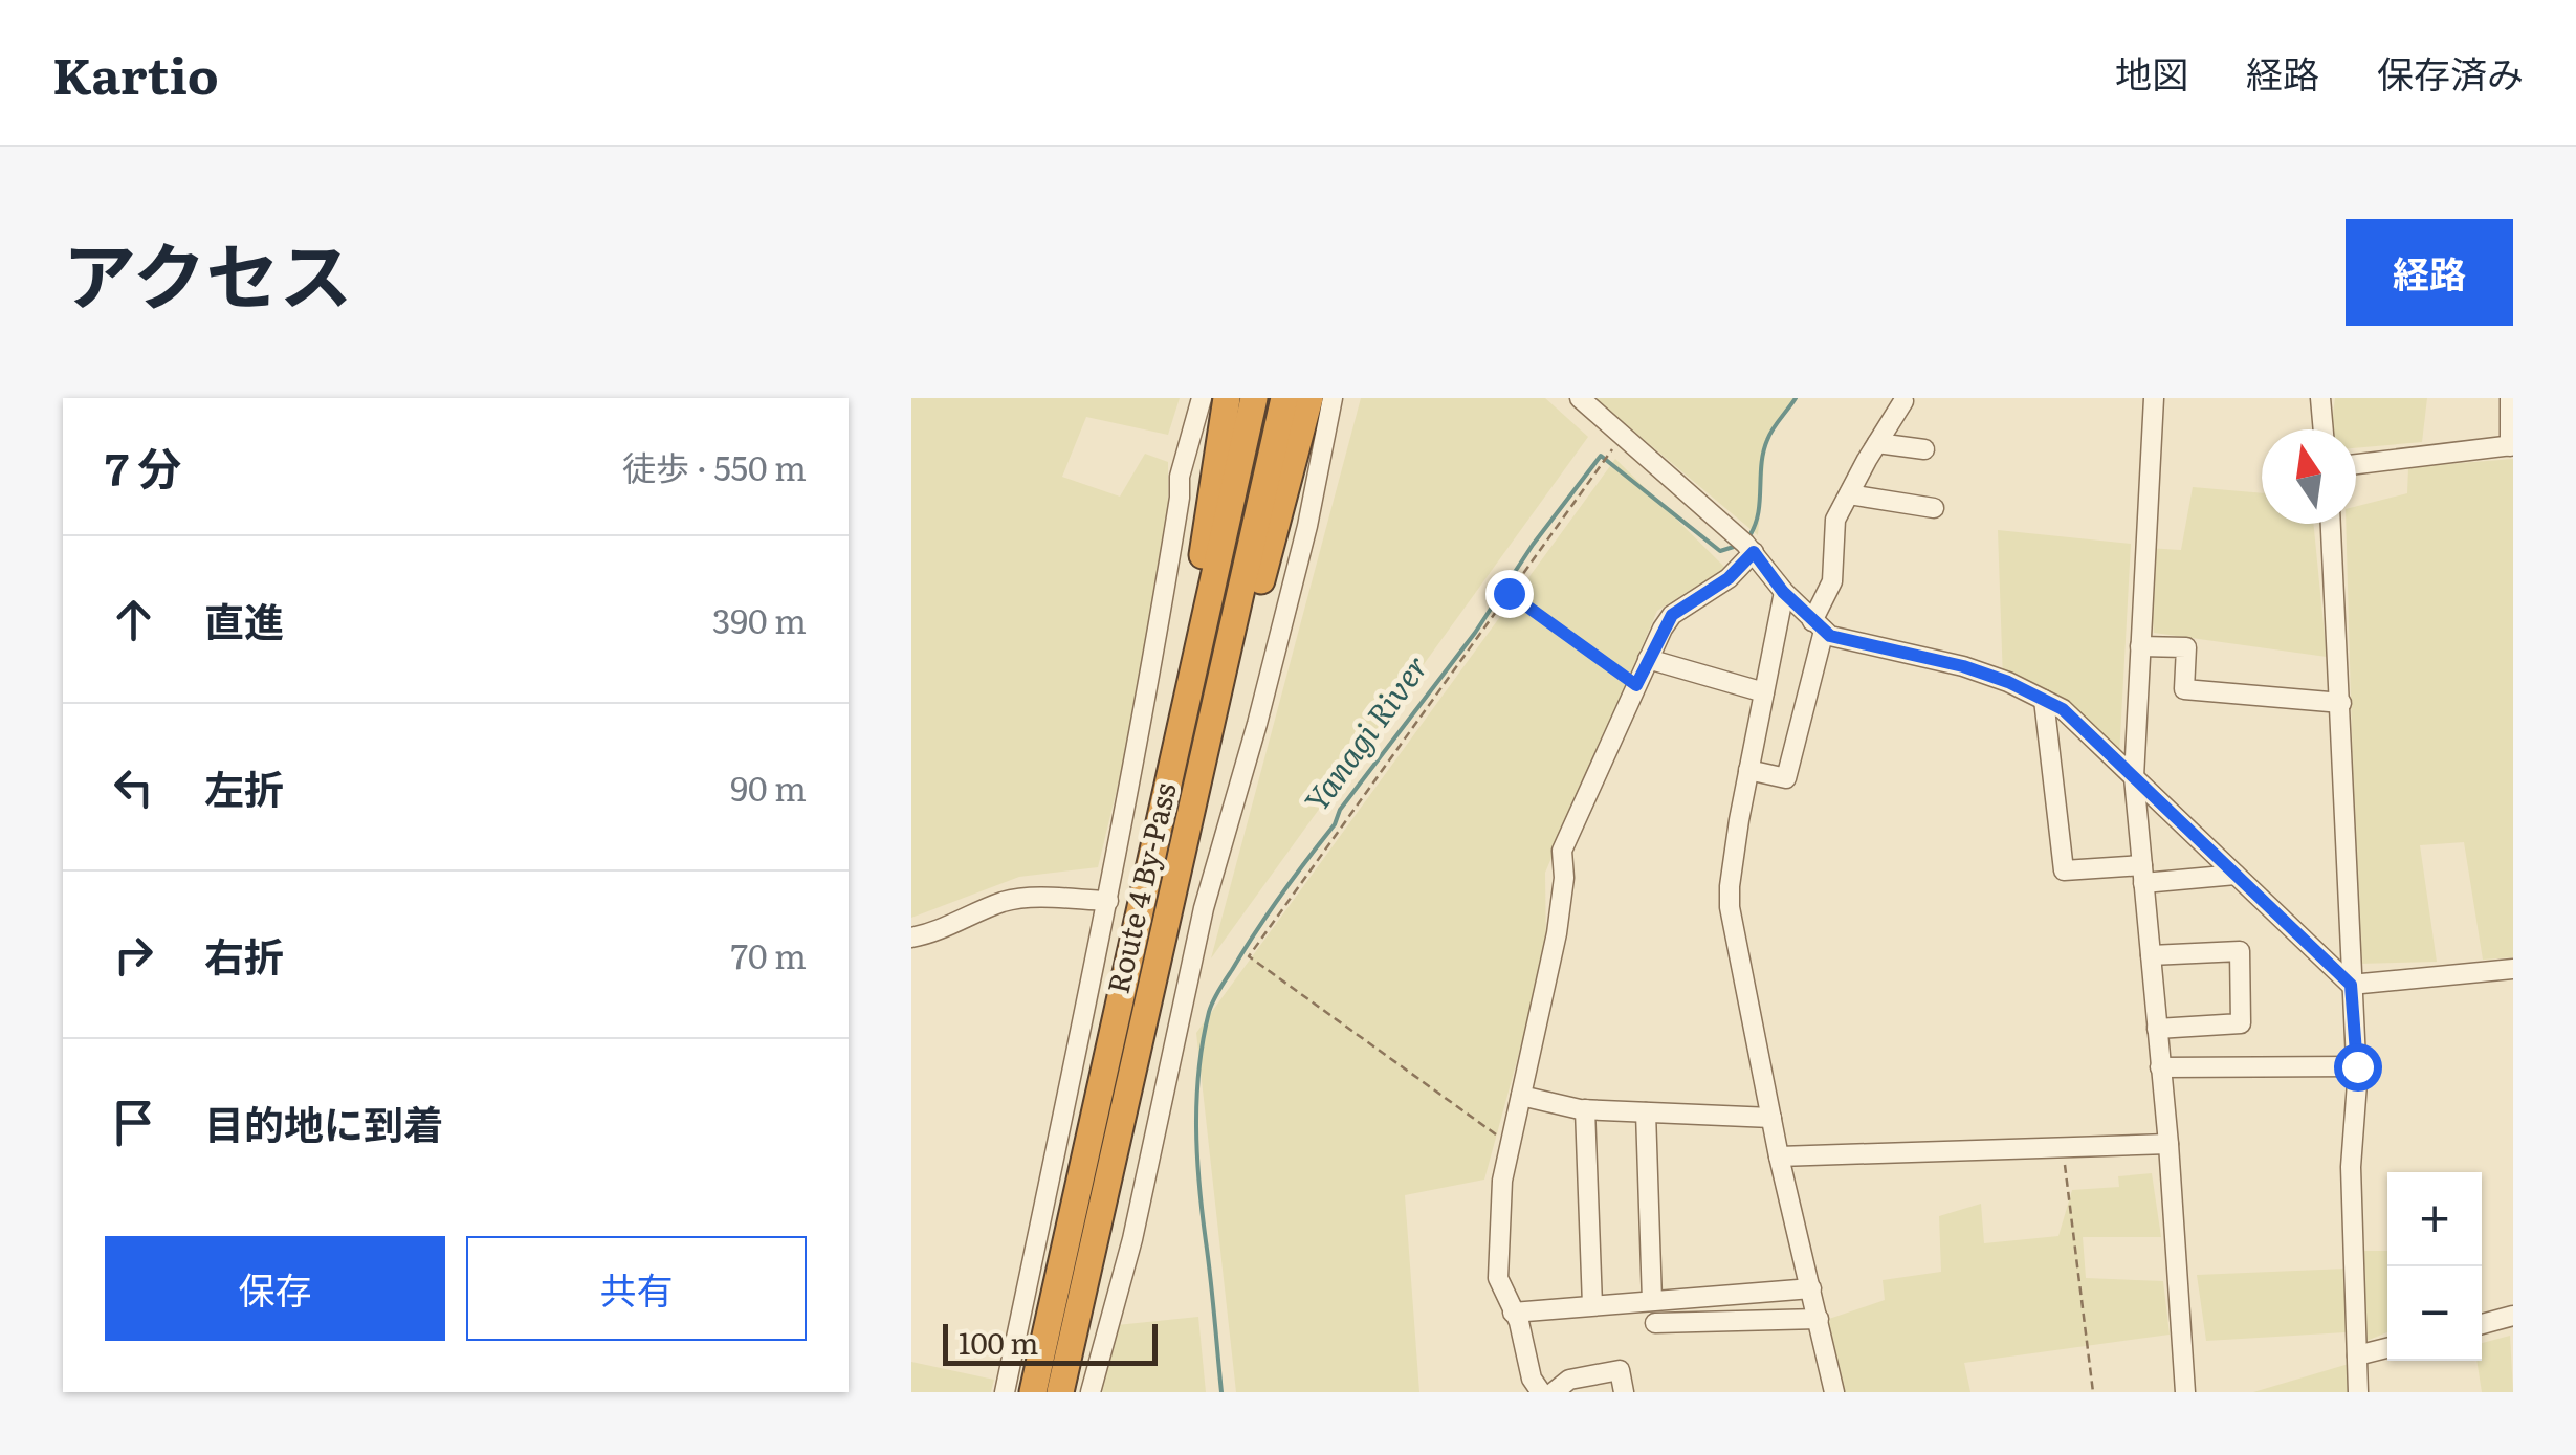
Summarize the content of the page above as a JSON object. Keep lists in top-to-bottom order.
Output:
{
  "streets": {
    "highway": ["Route 4 By-Pass"]
  },
  "water": ["Yanagi River"],
  "scale_bar": "100 m",
  "north": "top",
  "page": {
    "header": "Kartio",
    "nav": ["地図", "経路", "保存済み"],
    "title": "アクセス",
    "buttons": [
      "経路",
      ["保存", "共有"]
    ],
    "heading": ["7 分", "徒歩 · 550 m"],
    "list": [
      ["直進", "390 m"],
      ["左折", "90 m"],
      ["右折", "70 m"],
      "目的地に到着"
    ],
    "map_buttons": ["+", "−"],
    "scale": "100 m"
  }
}
